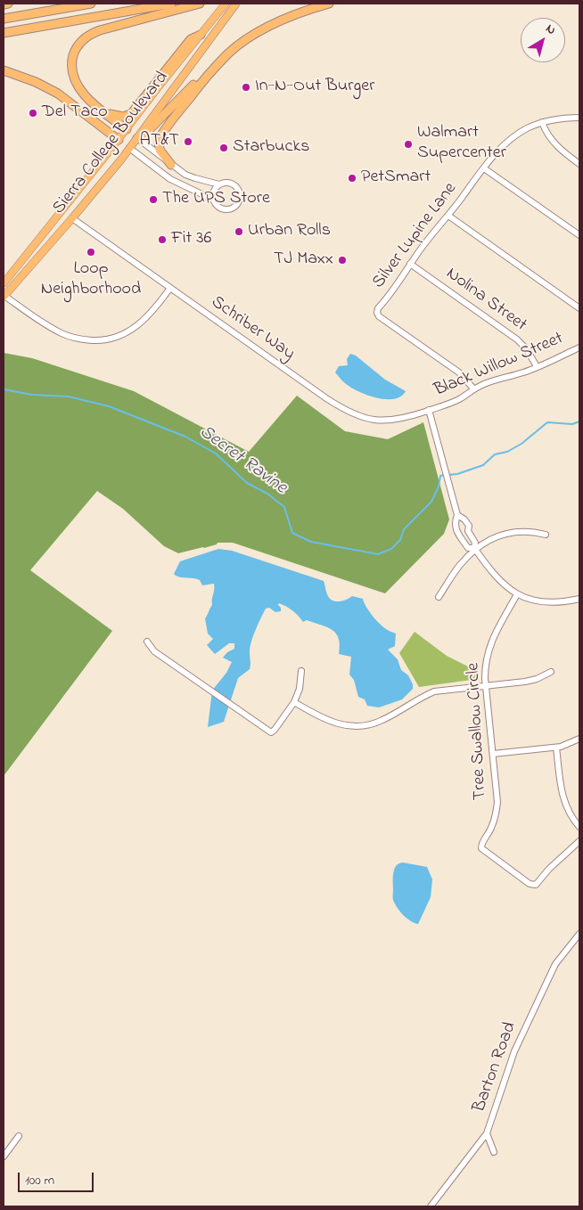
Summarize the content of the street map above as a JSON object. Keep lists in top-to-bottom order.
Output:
{
  "streets": {
    "main road": ["Sierra College Boulevard"],
    "street": [
      "Silver Lupine Lane",
      "Nolina Street",
      "Schriber Way",
      "Black Willow Street",
      "Tree Swallow Circle",
      "Barton Road"
    ]
  },
  "crossings": [
    ["Sierra College Boulevard", "Schriber Way"],
    ["Silver Lupine Lane", "Nolina Street"],
    ["Silver Lupine Lane", "Black Willow Street"],
    ["Nolina Street", "Black Willow Street"],
    ["Schriber Way", "Black Willow Street"]
  ],
  "water": ["Secret Ravine"],
  "places": [
    "In-N-Out Burger",
    "Del Taco",
    "AT&T",
    "Walmart Supercenter",
    "Starbucks",
    "PetSmart",
    "The UPS Store",
    "Urban Rolls",
    "Fit 36",
    "Loop Neighborhood",
    "TJ Maxx"
  ],
  "scale_bar": "100 m",
  "north": "top right"
}
